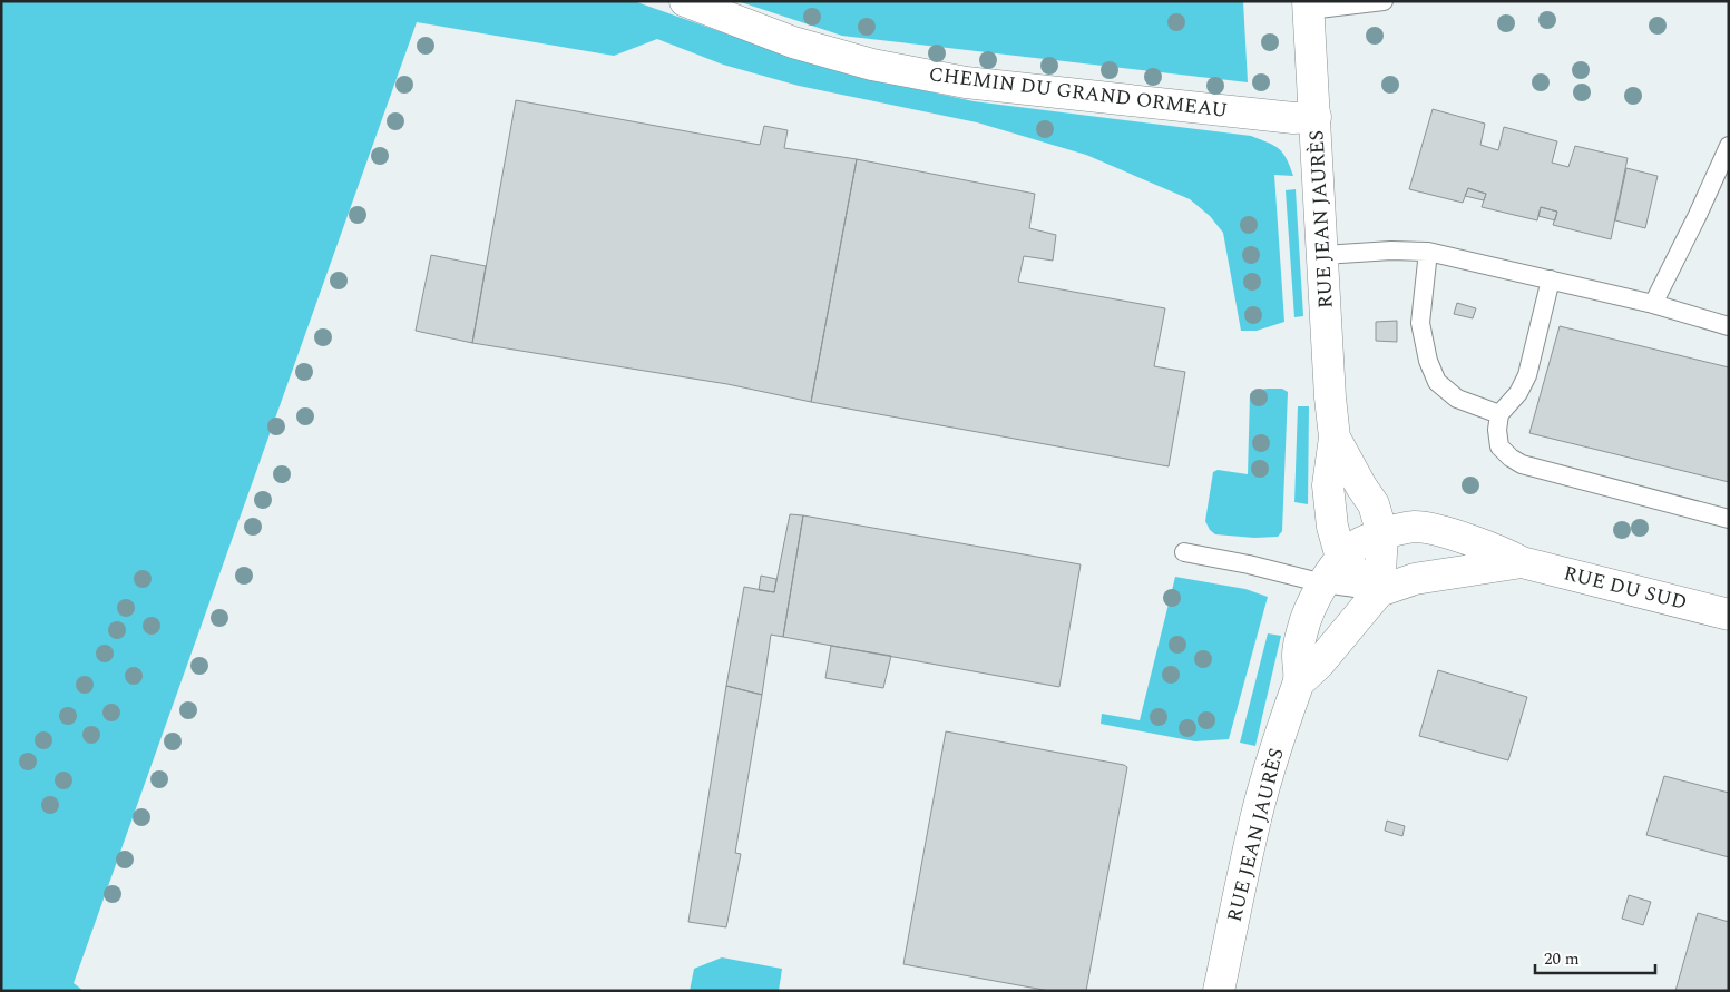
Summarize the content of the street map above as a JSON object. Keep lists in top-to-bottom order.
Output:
{
  "streets": {
    "street": ["CHEMIN DU GRAND ORMEAU", "RUE JEAN JAURÈS", "RUE DU SUD"]
  },
  "crossings": [
    ["CHEMIN DU GRAND ORMEAU", "RUE JEAN JAURÈS"],
    ["RUE JEAN JAURÈS", "RUE DU SUD"]
  ],
  "scale_bar": "20 m"
}
